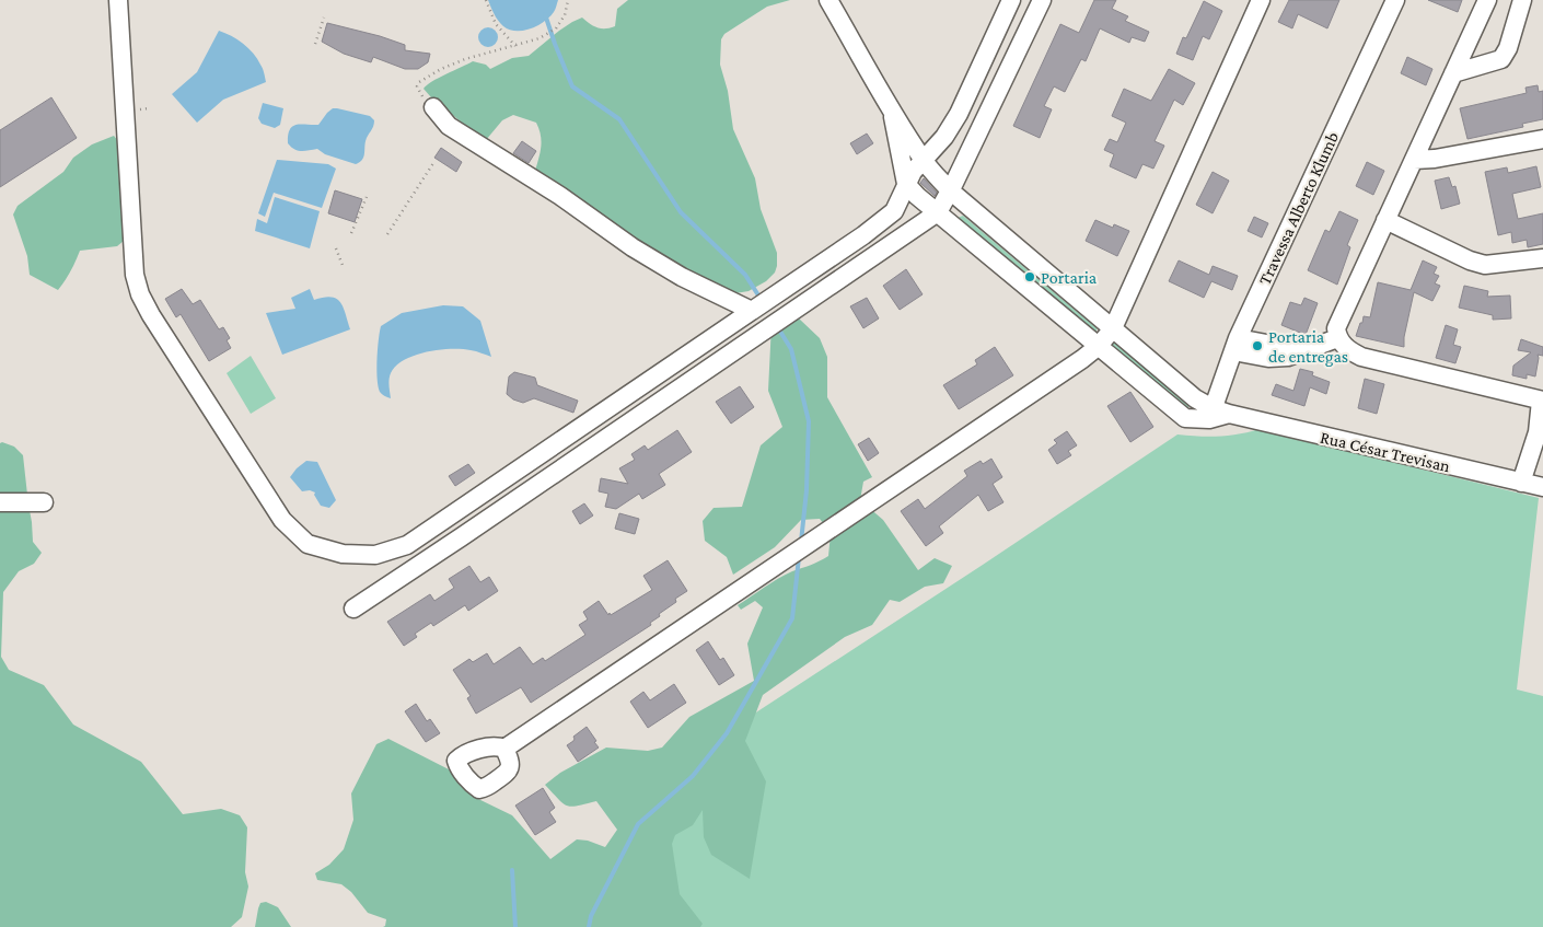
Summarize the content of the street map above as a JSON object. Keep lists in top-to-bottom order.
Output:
{
  "streets": {
    "street": ["Travessa Alberto Klumb", "Rua César Trevisan"]
  },
  "crossings": [
    ["Travessa Alberto Klumb", "Rua César Trevisan"]
  ],
  "places": ["Portaria", "Portaria de entregas"]
}
